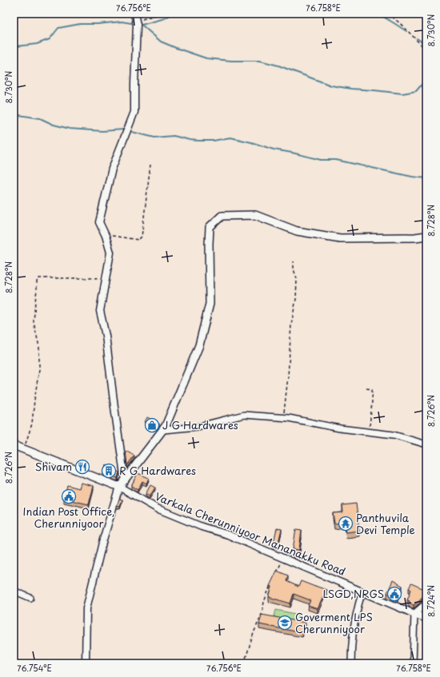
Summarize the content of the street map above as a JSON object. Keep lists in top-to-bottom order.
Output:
{
  "streets": {
    "main road": ["Varkala Cherunniyoor Mananakku Road"]
  },
  "places": {
    "shop": ["J G Hardwares"],
    "restaurant": ["Shivam"],
    "building": ["R G Hardwares"],
    "public building": ["Indian Post Office, Cherunniyoor", "LSGD,NRGS"],
    "temple": ["Panthuvila Devi Temple"],
    "school or university": ["Goverment LPS Cherunniyoor"]
  },
  "coordinates": [
    "76.756°E",
    "76.758°E",
    "8.730°N",
    "8.728°N",
    "8.726°N",
    "8.724°N",
    "76.754°E"
  ]
}
